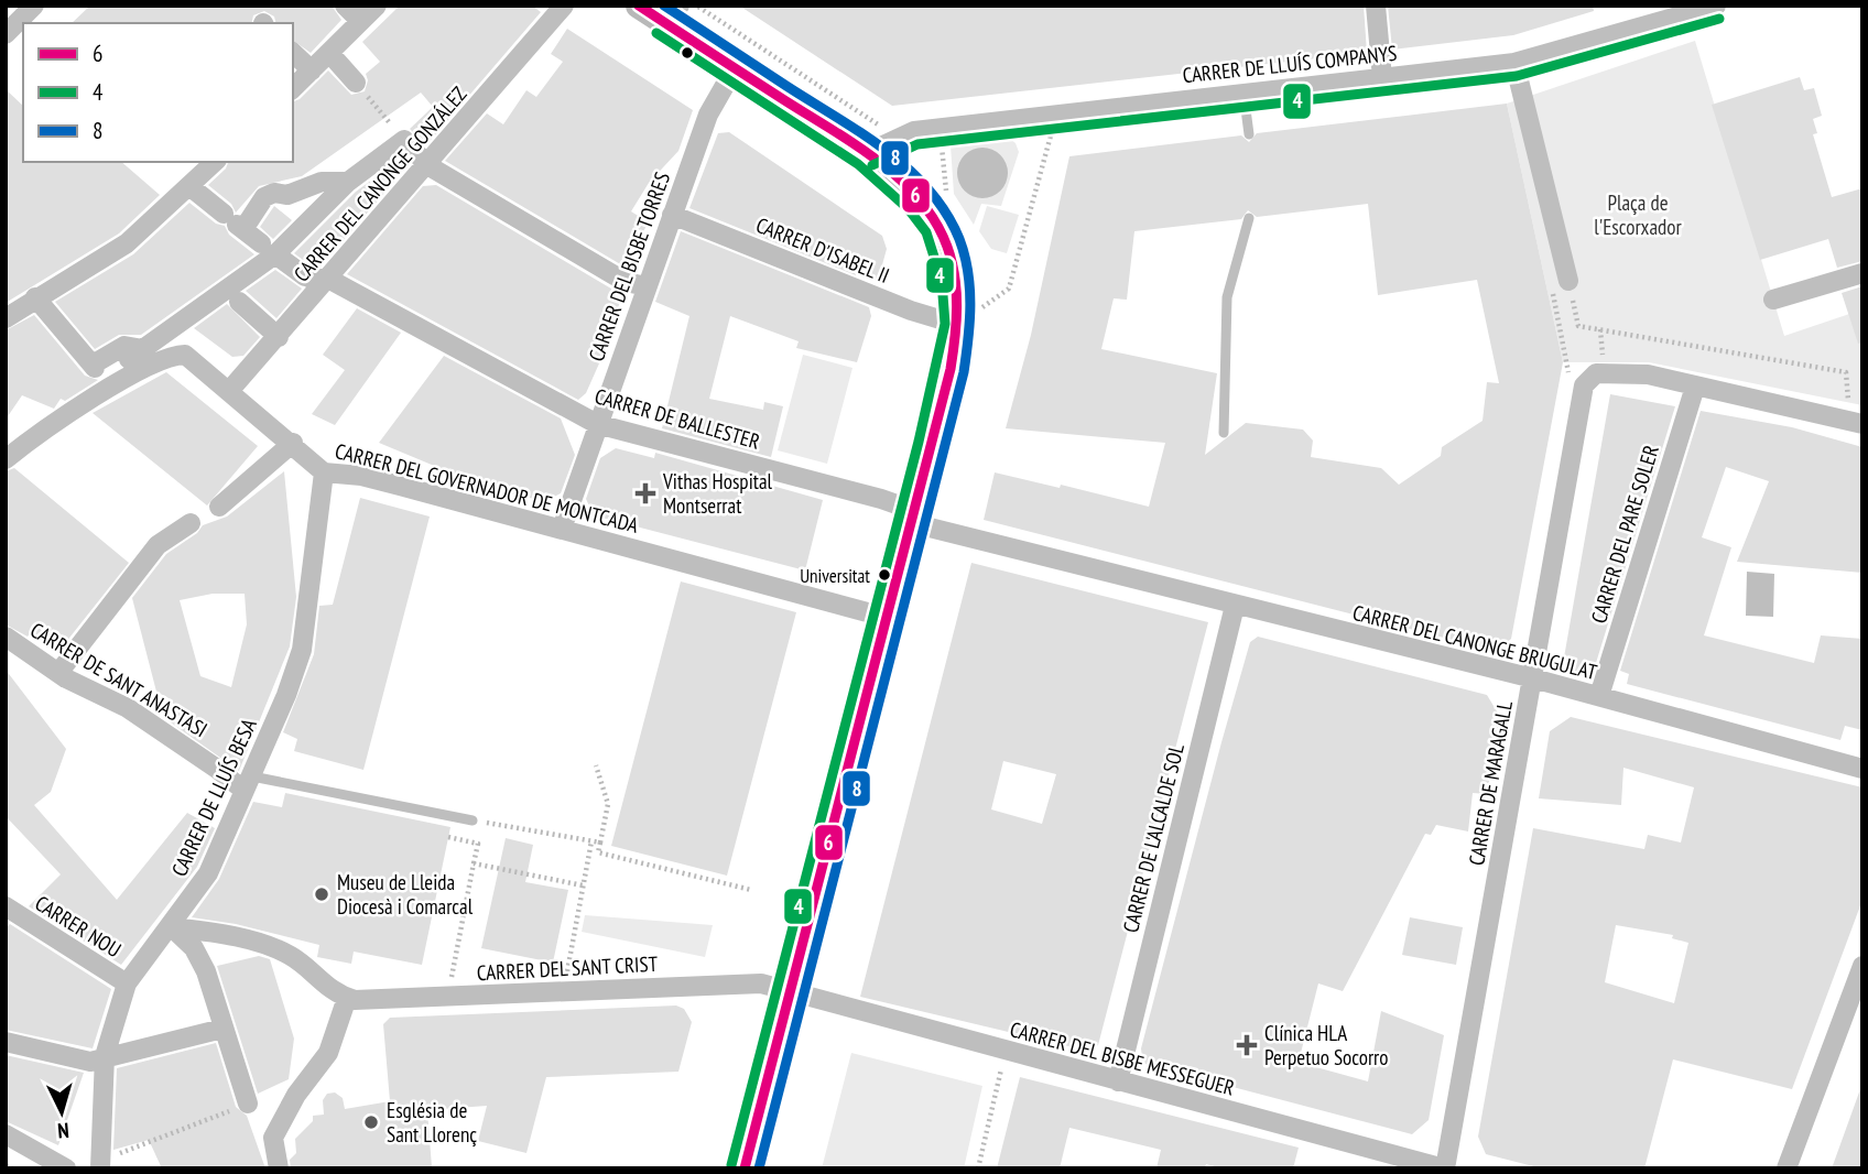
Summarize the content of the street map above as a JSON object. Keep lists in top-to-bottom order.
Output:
{
  "streets": {
    "street": [
      "CARRER DE LLUÍS COMPANYS",
      "CARRER DEL CANONGE GONZÁLEZ",
      "CARRER D'ISABEL II",
      "CARRER DEL BISBE TORRES",
      "CARRER DE BALLESTER",
      "CARRER DEL GOVERNADOR DE MONTCADA",
      "CARRER DEL PARE SOLER",
      "CARRER DEL CANONGE BRUGULAT",
      "CARRER DE SANT ANASTASI",
      "CARRER DE MARAGALL",
      "CARRER DE LLUÍS BESA",
      "CARRER DE L'ALCALDE SOL",
      "CARRER NOU",
      "CARRER DEL SANT CRIST",
      "CARRER DEL BISBE MESSEGUER"
    ]
  },
  "crossings": [
    ["CARRER DEL CANONGE GONZÁLEZ", "CARRER DE BALLESTER"],
    ["CARRER DEL CANONGE GONZÁLEZ", "CARRER DEL GOVERNADOR DE MONTCADA"],
    ["CARRER D'ISABEL II", "CARRER DEL BISBE TORRES"],
    ["CARRER DEL BISBE TORRES", "CARRER DE BALLESTER"],
    ["CARRER DEL BISBE TORRES", "CARRER DEL GOVERNADOR DE MONTCADA"],
    ["CARRER DE BALLESTER", "CARRER DEL CANONGE BRUGULAT"],
    ["CARRER DEL GOVERNADOR DE MONTCADA", "CARRER DE LLUÍS BESA"],
    ["CARRER DEL PARE SOLER", "CARRER DEL CANONGE BRUGULAT"],
    ["CARRER DEL PARE SOLER", "CARRER DE MARAGALL"],
    ["CARRER DEL CANONGE BRUGULAT", "CARRER DE MARAGALL"],
    ["CARRER DEL CANONGE BRUGULAT", "CARRER DE L'ALCALDE SOL"],
    ["CARRER DE SANT ANASTASI", "CARRER DE LLUÍS BESA"],
    ["CARRER DE MARAGALL", "CARRER DEL BISBE MESSEGUER"],
    ["CARRER DE LLUÍS BESA", "CARRER NOU"],
    ["CARRER DE L'ALCALDE SOL", "CARRER DEL BISBE MESSEGUER"],
    ["CARRER DEL SANT CRIST", "CARRER DEL BISBE MESSEGUER"]
  ],
  "parks": ["Plaça de l'Escorxador"],
  "places": {
    "health": ["Vithas Hospital Montserrat", "Clínica HLA Perpetuo Socorro"],
    "other": ["Universitat", "Museu de Lleida Diocesà i Comarcal", "Església de Sant Llorenç"]
  },
  "lines": ["transit line 6", "transit line 8", "transit line 4"],
  "legend": ["6", "4", "8"],
  "north": "bottom"
}
